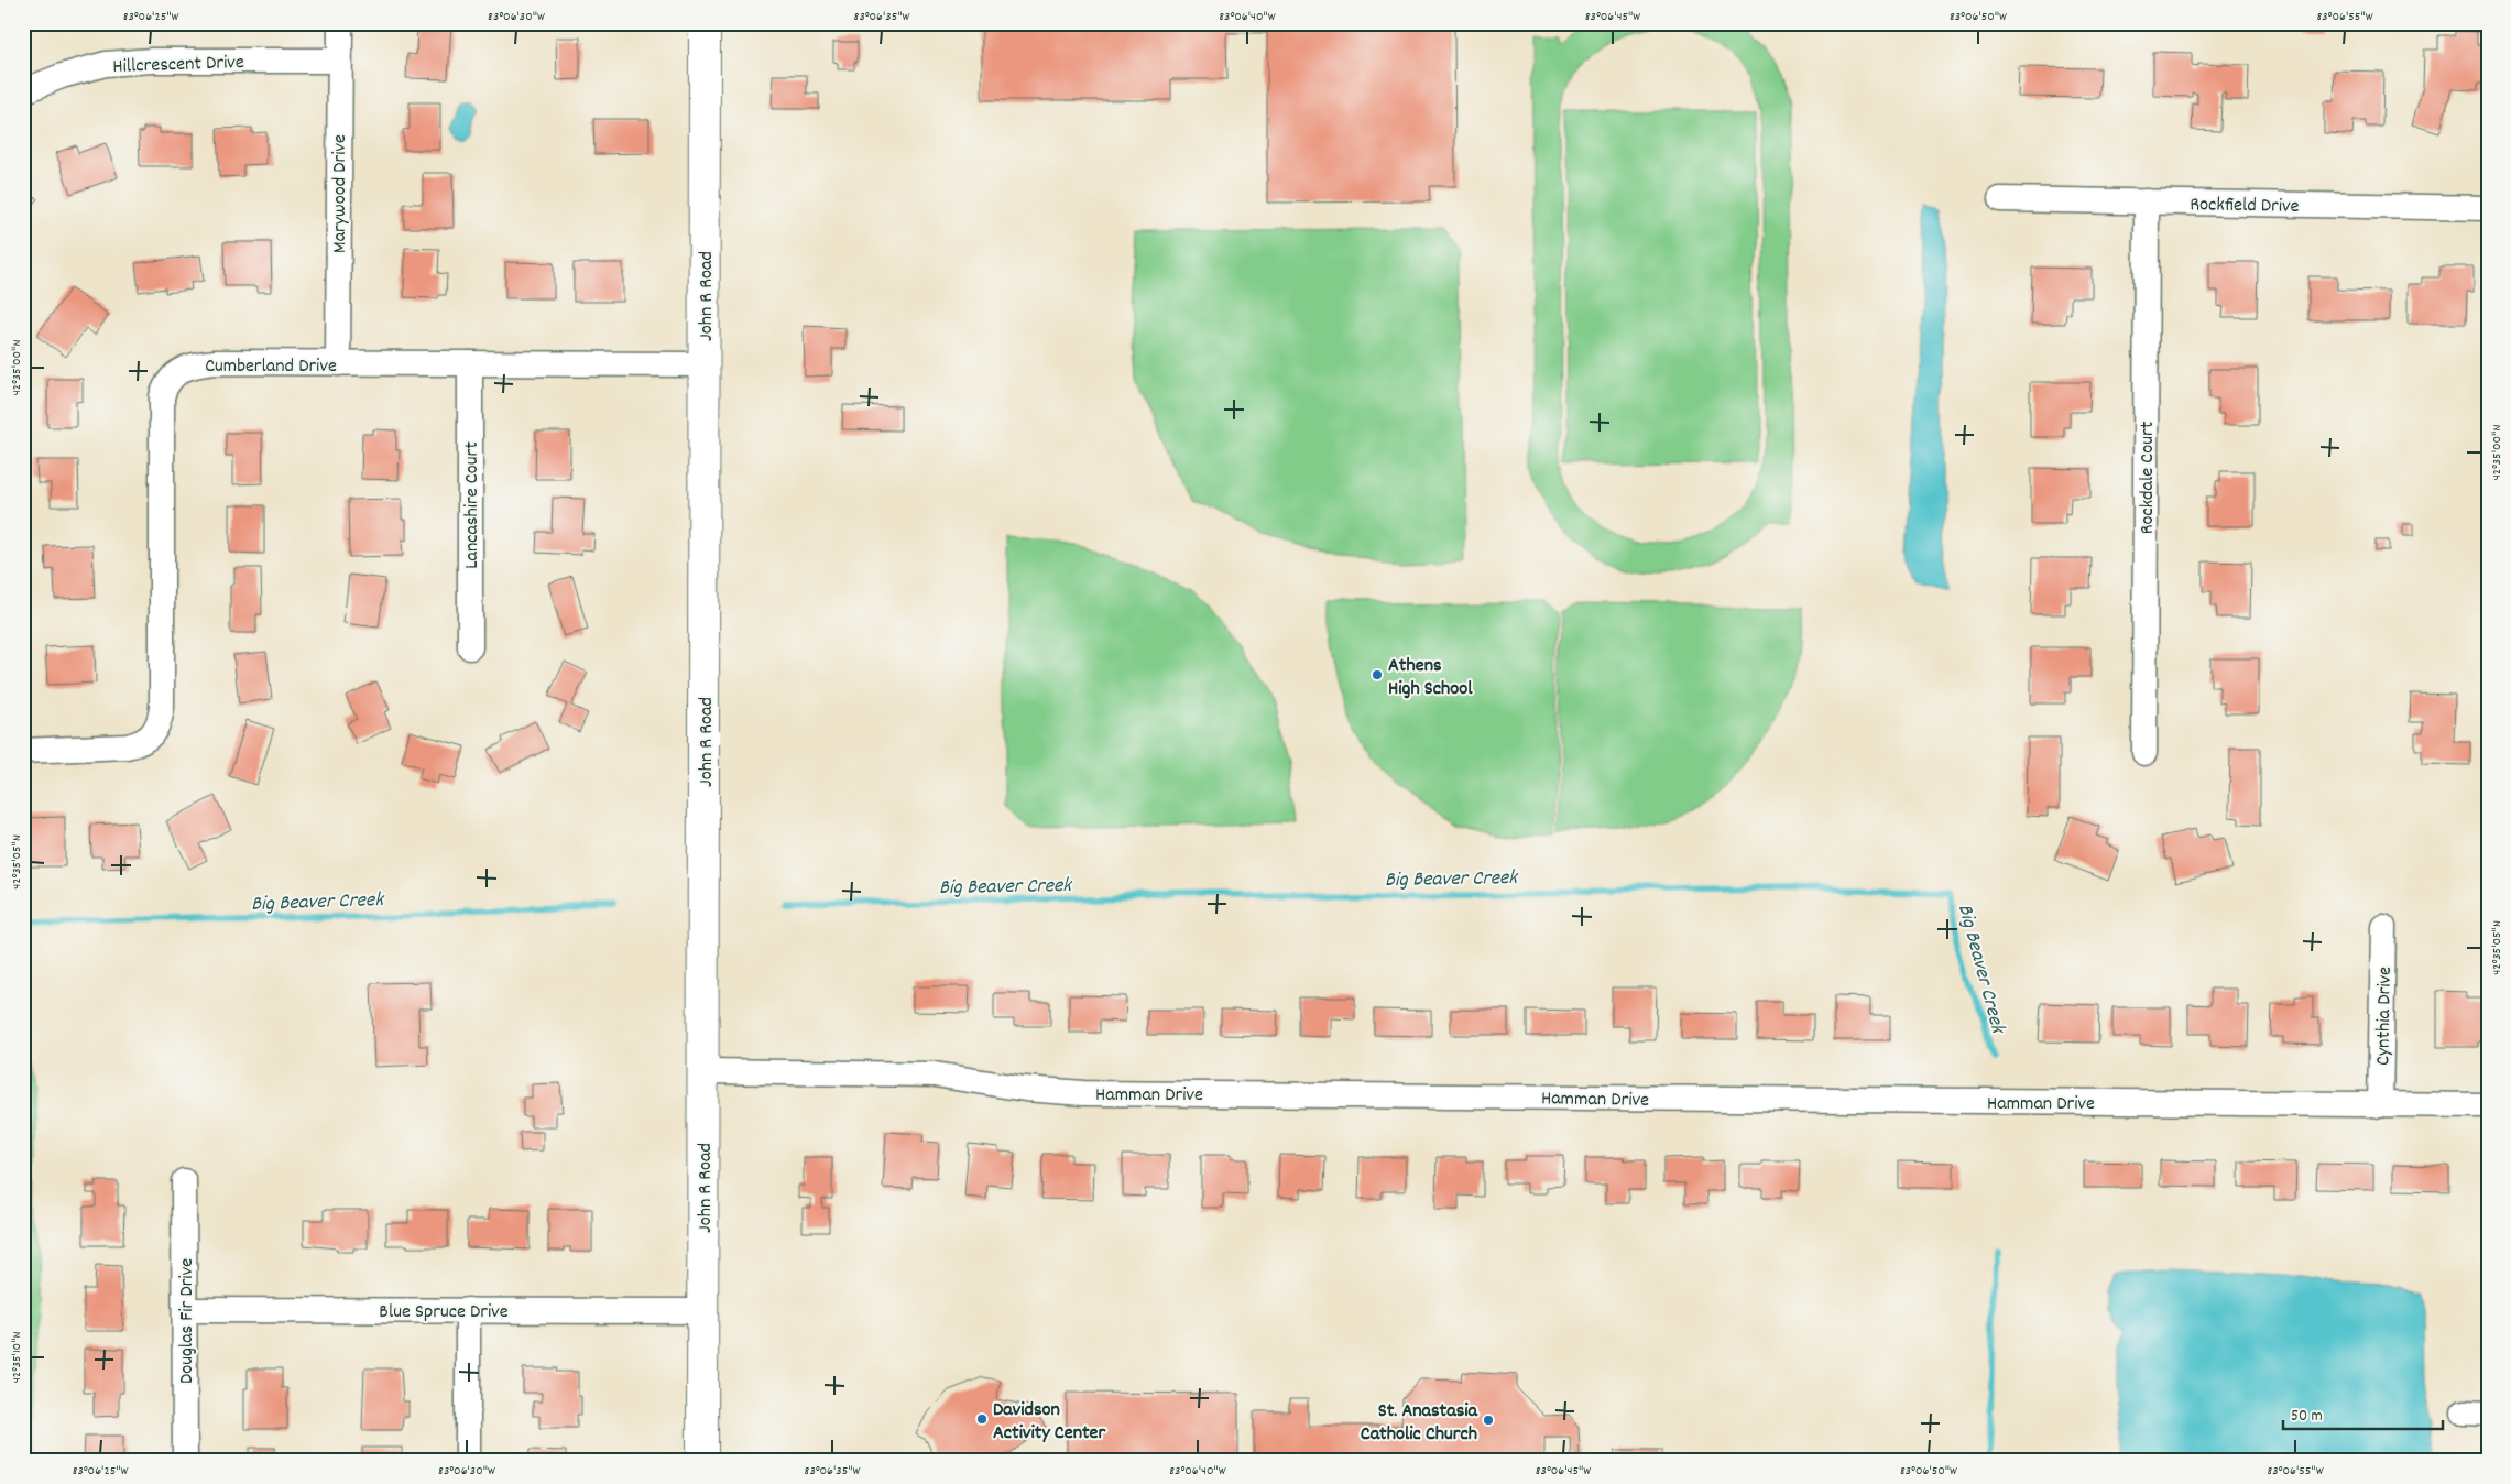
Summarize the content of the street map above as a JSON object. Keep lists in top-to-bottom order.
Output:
{
  "streets": {
    "main road": ["John R Road"],
    "street": [
      "Hillcrescent Drive",
      "Marywood Drive",
      "Rockfield Drive",
      "Cumberland Drive",
      "Rockdale Court",
      "Lancashire Court",
      "Cynthia Drive",
      "Hamman Drive",
      "Blue Spruce Drive",
      "Douglas Fir Drive"
    ]
  },
  "crossings": [
    ["Hillcrescent Drive", "Marywood Drive"],
    ["Marywood Drive", "Cumberland Drive"],
    ["Rockfield Drive", "Rockdale Court"],
    ["John R Road", "Cumberland Drive"],
    ["John R Road", "Hamman Drive"],
    ["John R Road", "Blue Spruce Drive"],
    ["Cumberland Drive", "Lancashire Court"],
    ["Cynthia Drive", "Hamman Drive"],
    ["Blue Spruce Drive", "Douglas Fir Drive"]
  ],
  "water": ["Big Beaver Creek"],
  "places": ["Athens High School", "Davidson Activity Center", "St. Anastasia Catholic Church"],
  "scale_bar": "50 m",
  "coordinates": [
    "83°06'25\"W",
    "83°06'30\"W",
    "83°06'35\"W",
    "83°06'40\"W",
    "83°06'45\"W",
    "83°06'50\"W",
    "83°06'55\"W",
    "42°35'00\"N",
    "42°35'05\"N",
    "42°35'10\"N"
  ]
}
